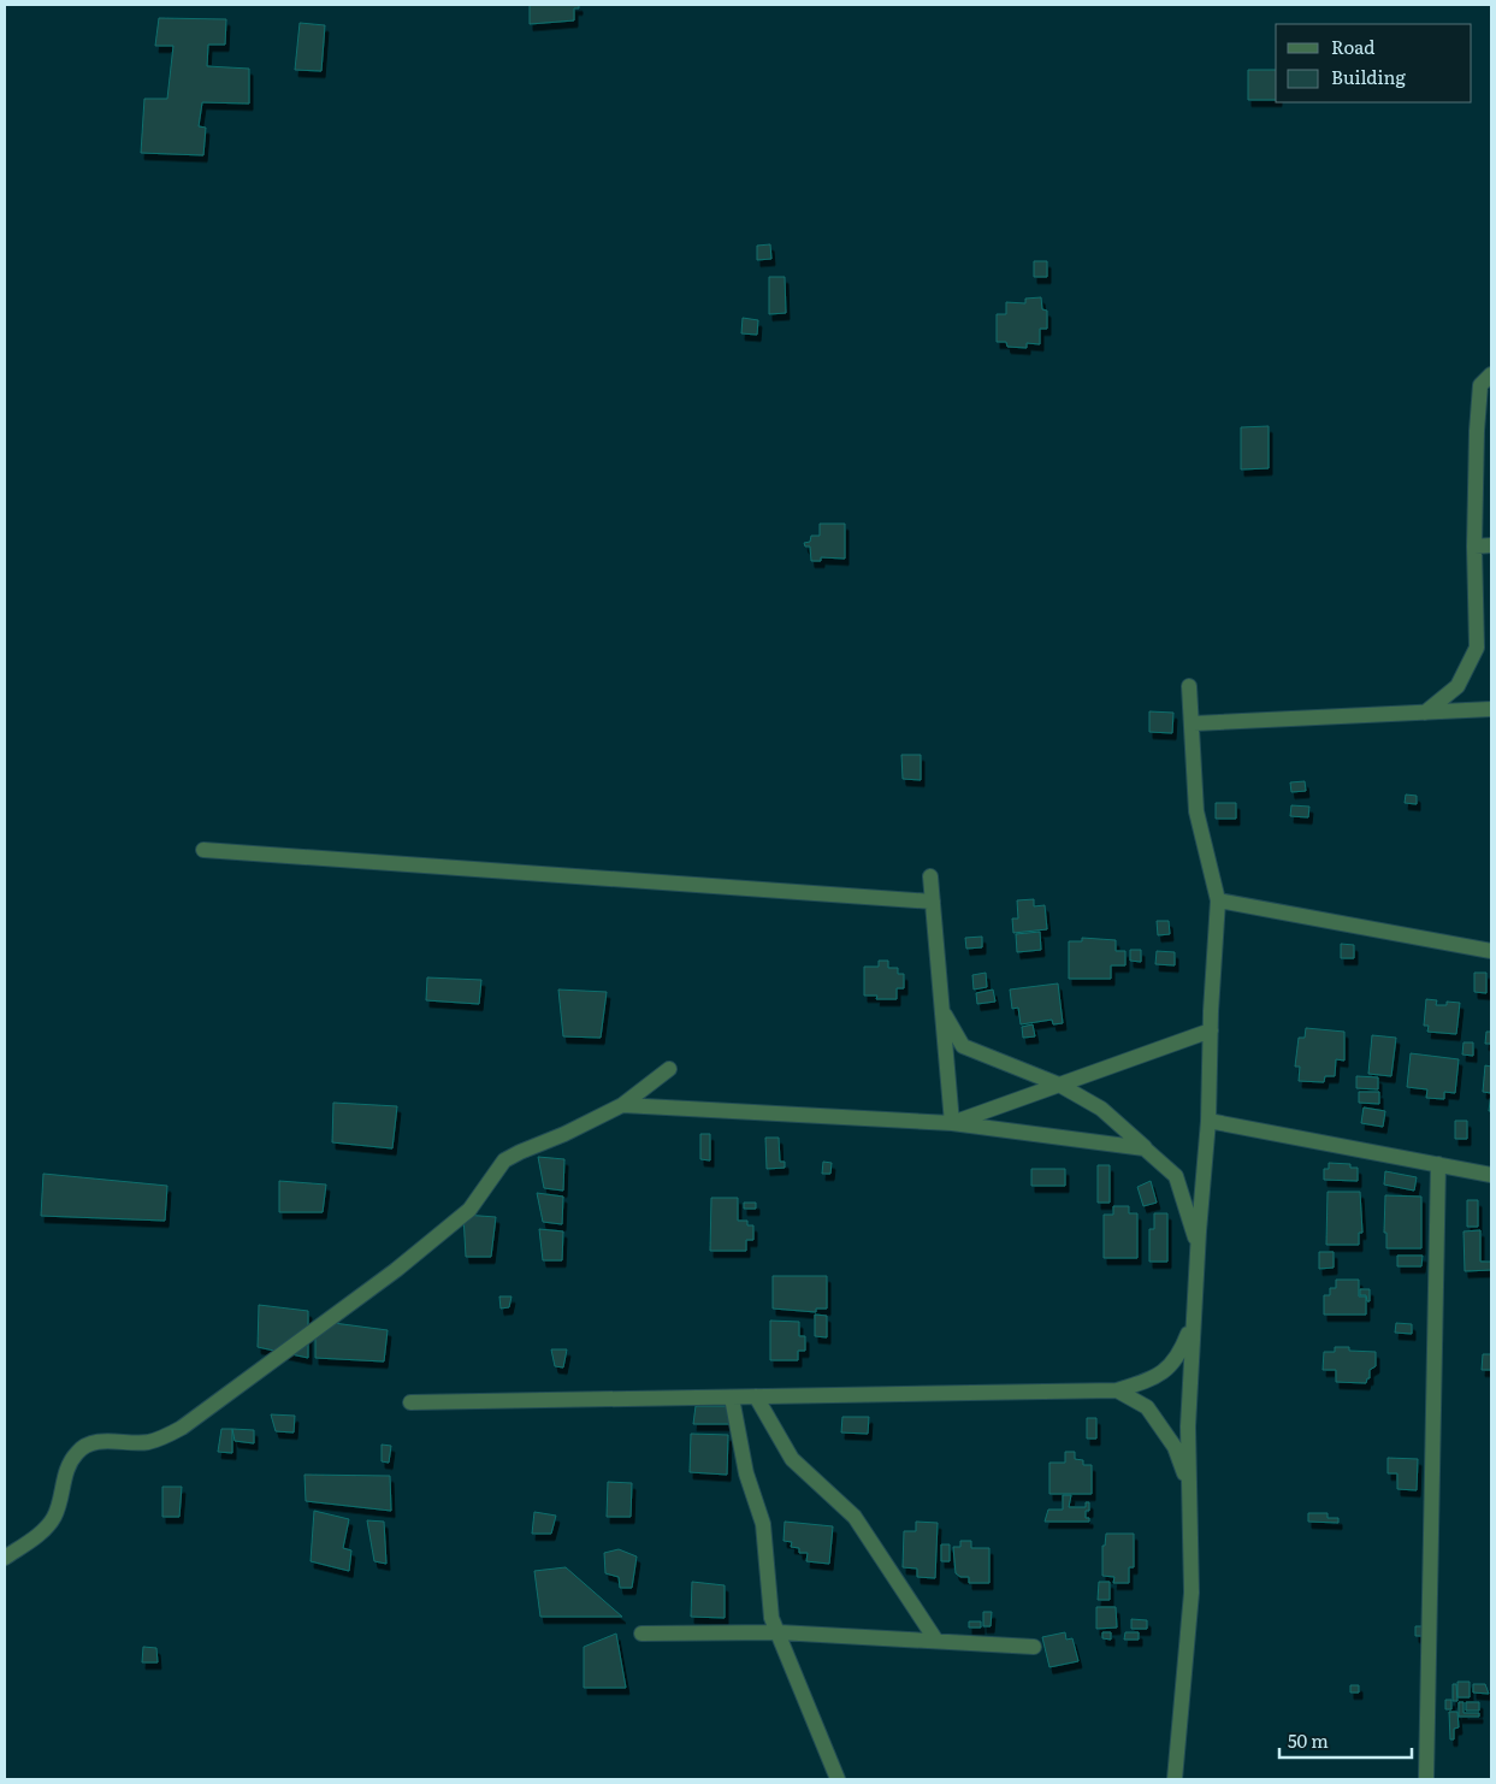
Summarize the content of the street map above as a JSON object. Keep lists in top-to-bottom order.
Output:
{
  "legend": ["Road", "Building"],
  "scale_bar": "50 m"
}
